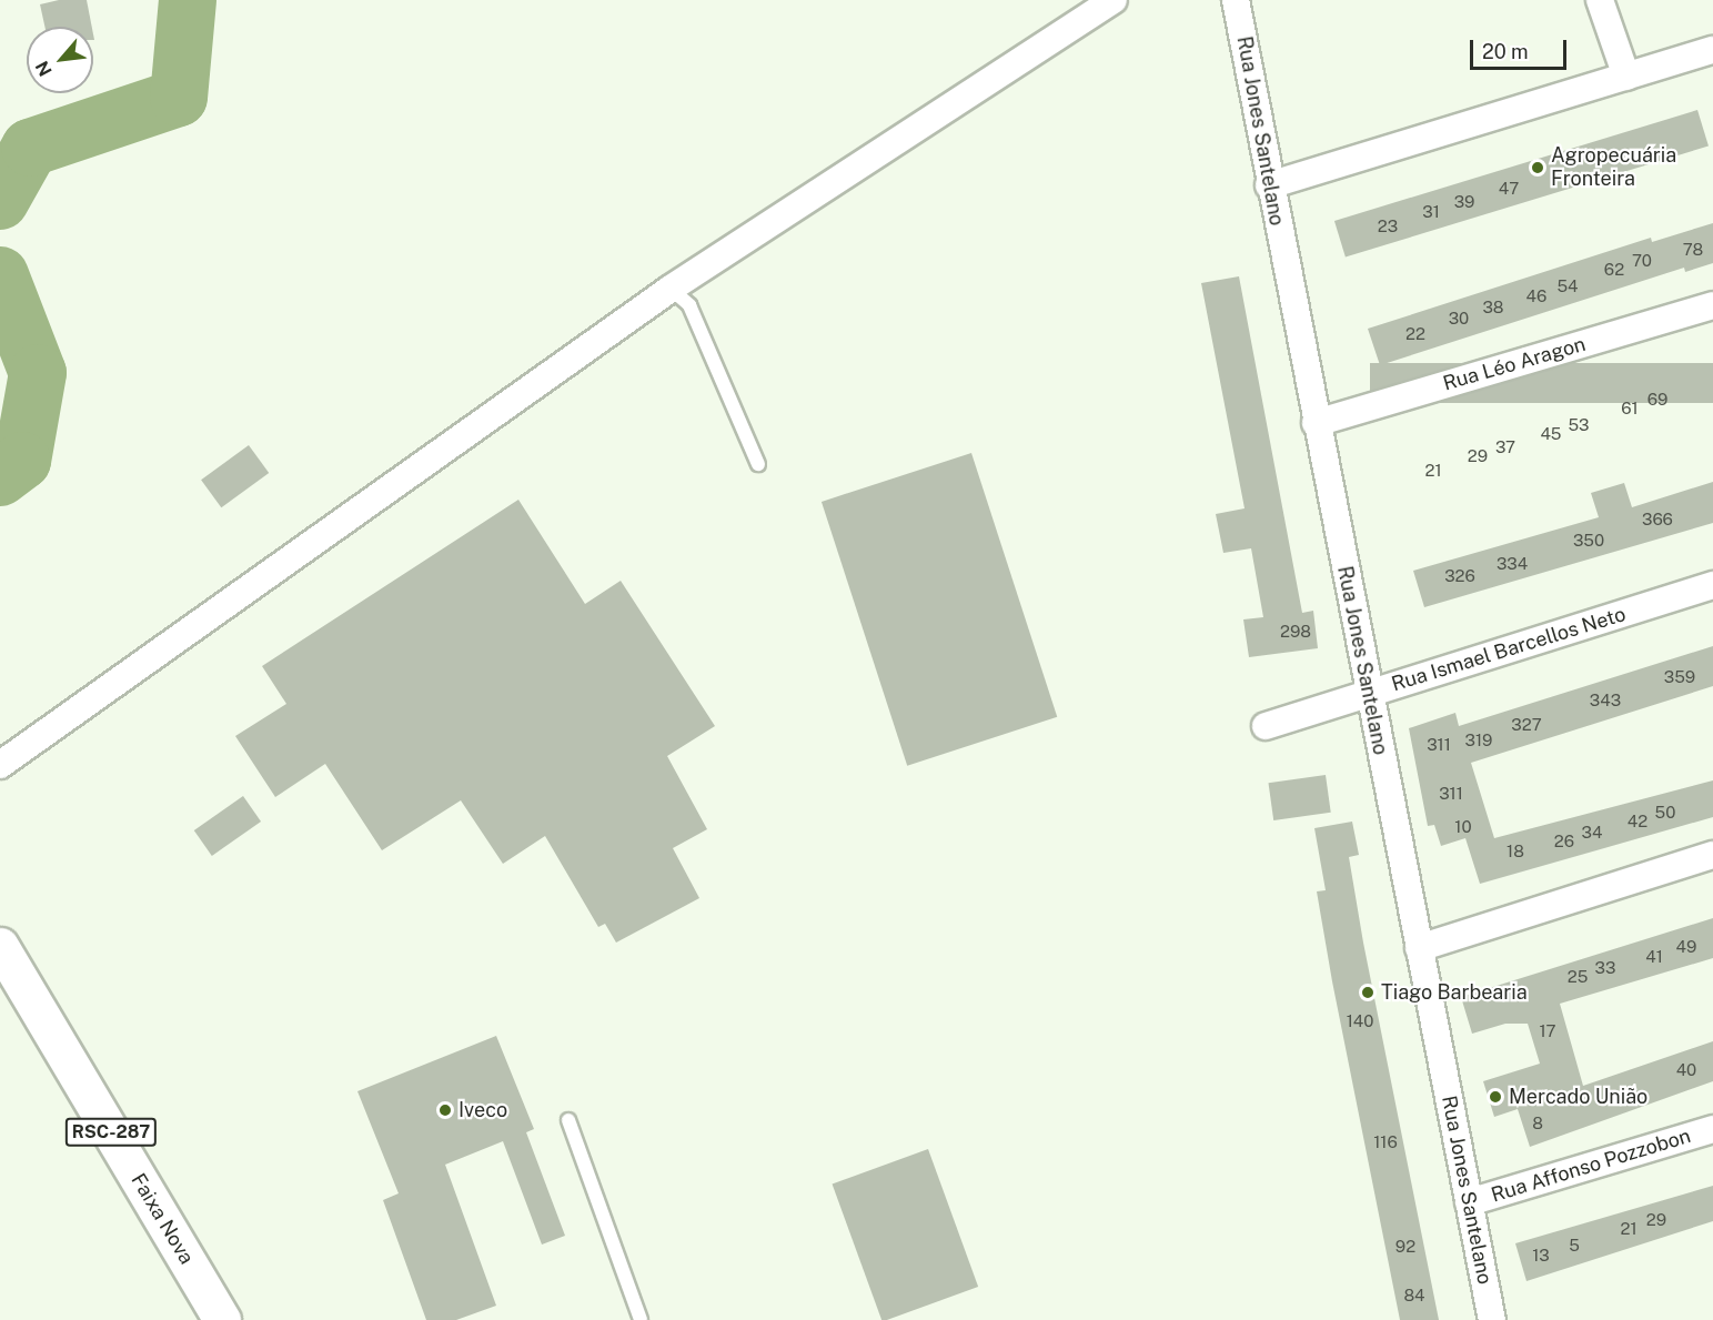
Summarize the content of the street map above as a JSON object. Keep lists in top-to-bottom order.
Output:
{
  "streets": {
    "highway": ["RSC-287", "Faixa Nova"],
    "street": [
      "Rua Jones Santelano",
      "Rua Léo Aragon",
      "Rua Ismael Barcellos Neto",
      "Rua Affonso Pozzobon"
    ]
  },
  "crossings": [
    ["Rua Jones Santelano", "Rua Léo Aragon"],
    ["Rua Jones Santelano", "Rua Ismael Barcellos Neto"],
    ["Rua Jones Santelano", "Rua Affonso Pozzobon"]
  ],
  "places": [
    "Agropecuária Fronteira",
    "Tiago Barbearia",
    "Mercado União",
    "Iveco"
  ],
  "house_numbers": [
    "47",
    "39",
    "31",
    "23",
    "78",
    "70",
    "62",
    "54",
    "46",
    "38",
    "30",
    "22",
    "69",
    "61",
    "53",
    "45",
    "37",
    "29",
    "21",
    "366",
    "350",
    "334",
    "326",
    "298",
    "359",
    "343",
    "327",
    "319",
    "311",
    "311",
    "50",
    "42",
    "10",
    "34",
    "26",
    "18",
    "49",
    "41",
    "33",
    "25",
    "140",
    "17",
    "40",
    "8",
    "116",
    "29",
    "21",
    "5",
    "92",
    "13",
    "84"
  ],
  "scale_bar": "20 m",
  "north": "bottom left"
}
